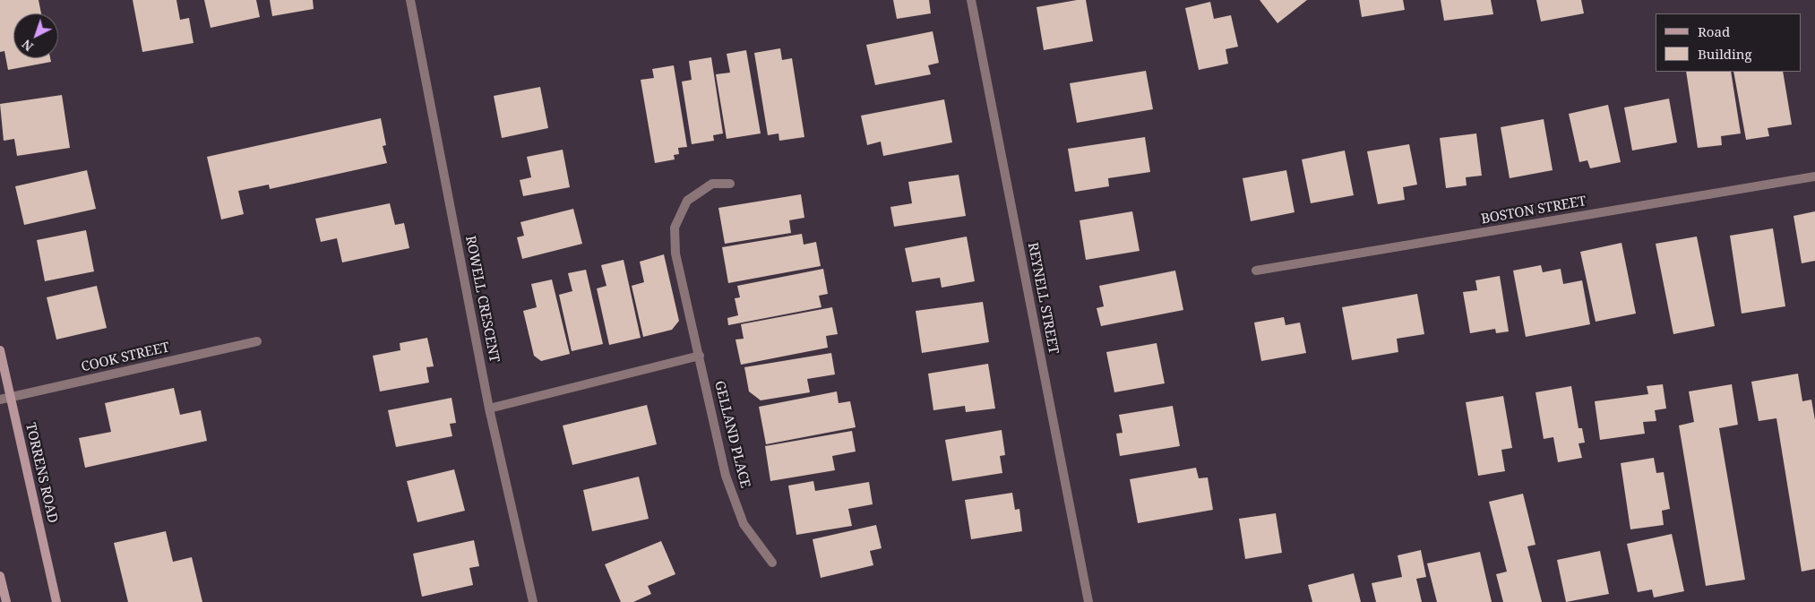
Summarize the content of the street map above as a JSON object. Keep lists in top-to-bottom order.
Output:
{
  "streets": {
    "main road": ["TORRENS ROAD"],
    "street": [
      "BOSTON STREET",
      "REYNELL STREET",
      "ROWELL CRESCENT",
      "COOK STREET",
      "GELLAND PLACE"
    ]
  },
  "crossings": [
    ["COOK STREET", "TORRENS ROAD"]
  ],
  "legend": ["Road", "Building"],
  "north": "bottom left"
}
